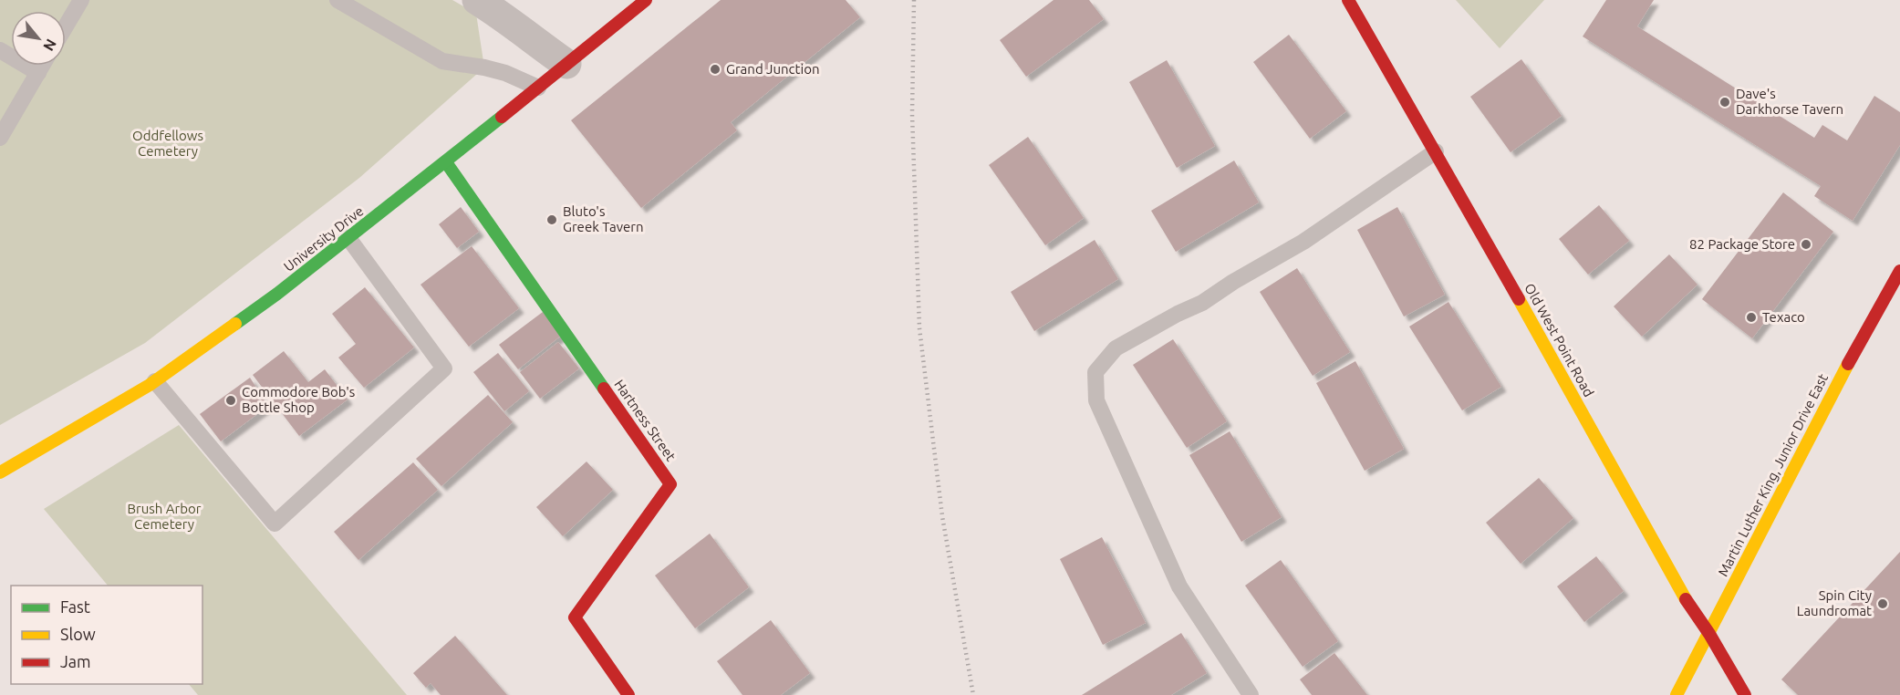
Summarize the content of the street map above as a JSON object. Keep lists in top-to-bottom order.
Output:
{
  "streets": {
    "street": [
      "University Drive",
      "Old West Point Road",
      "Hartness Street",
      "Martin Luther King, Junior Drive East"
    ]
  },
  "crossings": [
    ["University Drive", "Hartness Street"],
    ["Old West Point Road", "Martin Luther King, Junior Drive East"]
  ],
  "parks": ["Oddfellows Cemetery", "Brush Arbor Cemetery"],
  "places": [
    "Grand Junction",
    "Dave's Darkhorse Tavern",
    "Bluto's Greek Tavern",
    "82 Package Store",
    "Texaco",
    "Commodore Bob's Bottle Shop",
    "Spin City Laundromat"
  ],
  "legend": ["Fast", "Slow", "Jam"],
  "north": "bottom right"
}
